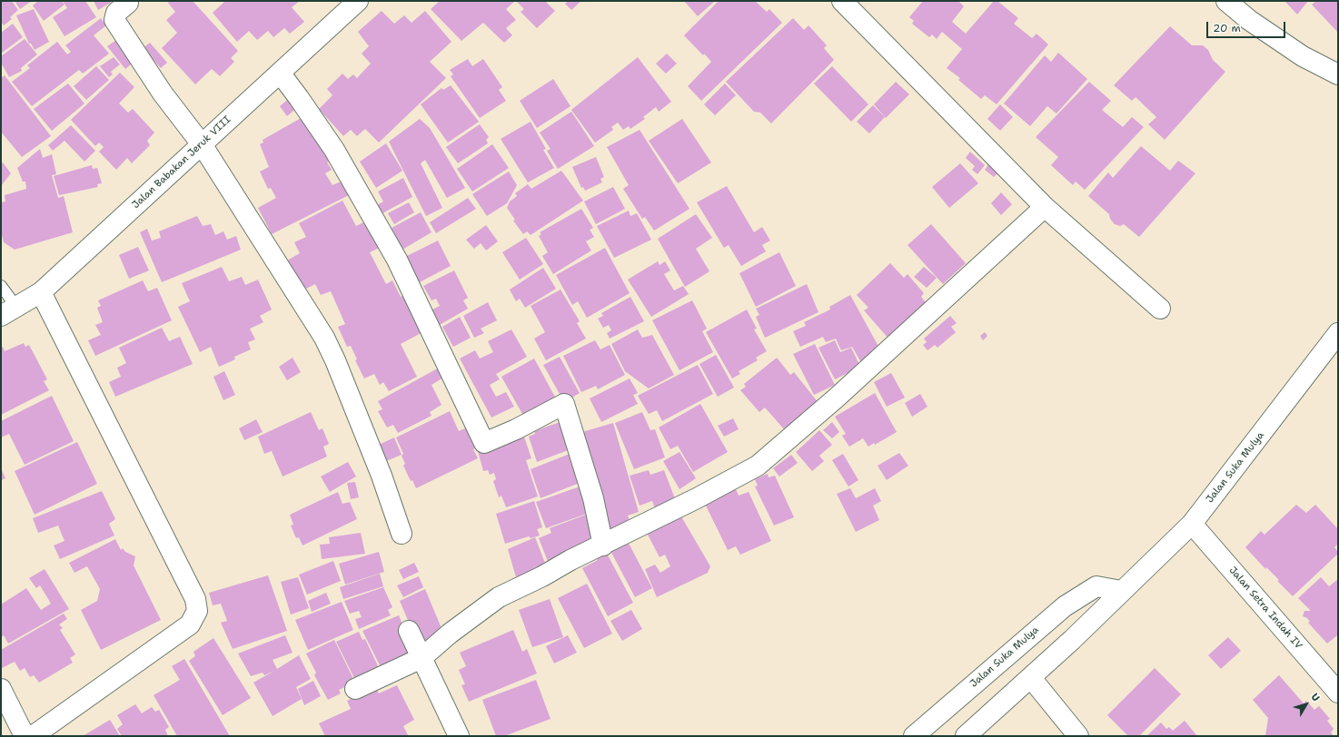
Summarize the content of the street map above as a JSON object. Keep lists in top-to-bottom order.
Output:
{
  "streets": {
    "street": ["Jalan Babakan Jeruk VIII", "Jalan Suka Mulya", "Jalan Setra Indah IV"]
  },
  "crossings": [
    ["Jalan Suka Mulya", "Jalan Setra Indah IV"]
  ],
  "scale_bar": "20 m",
  "north": "top right"
}
